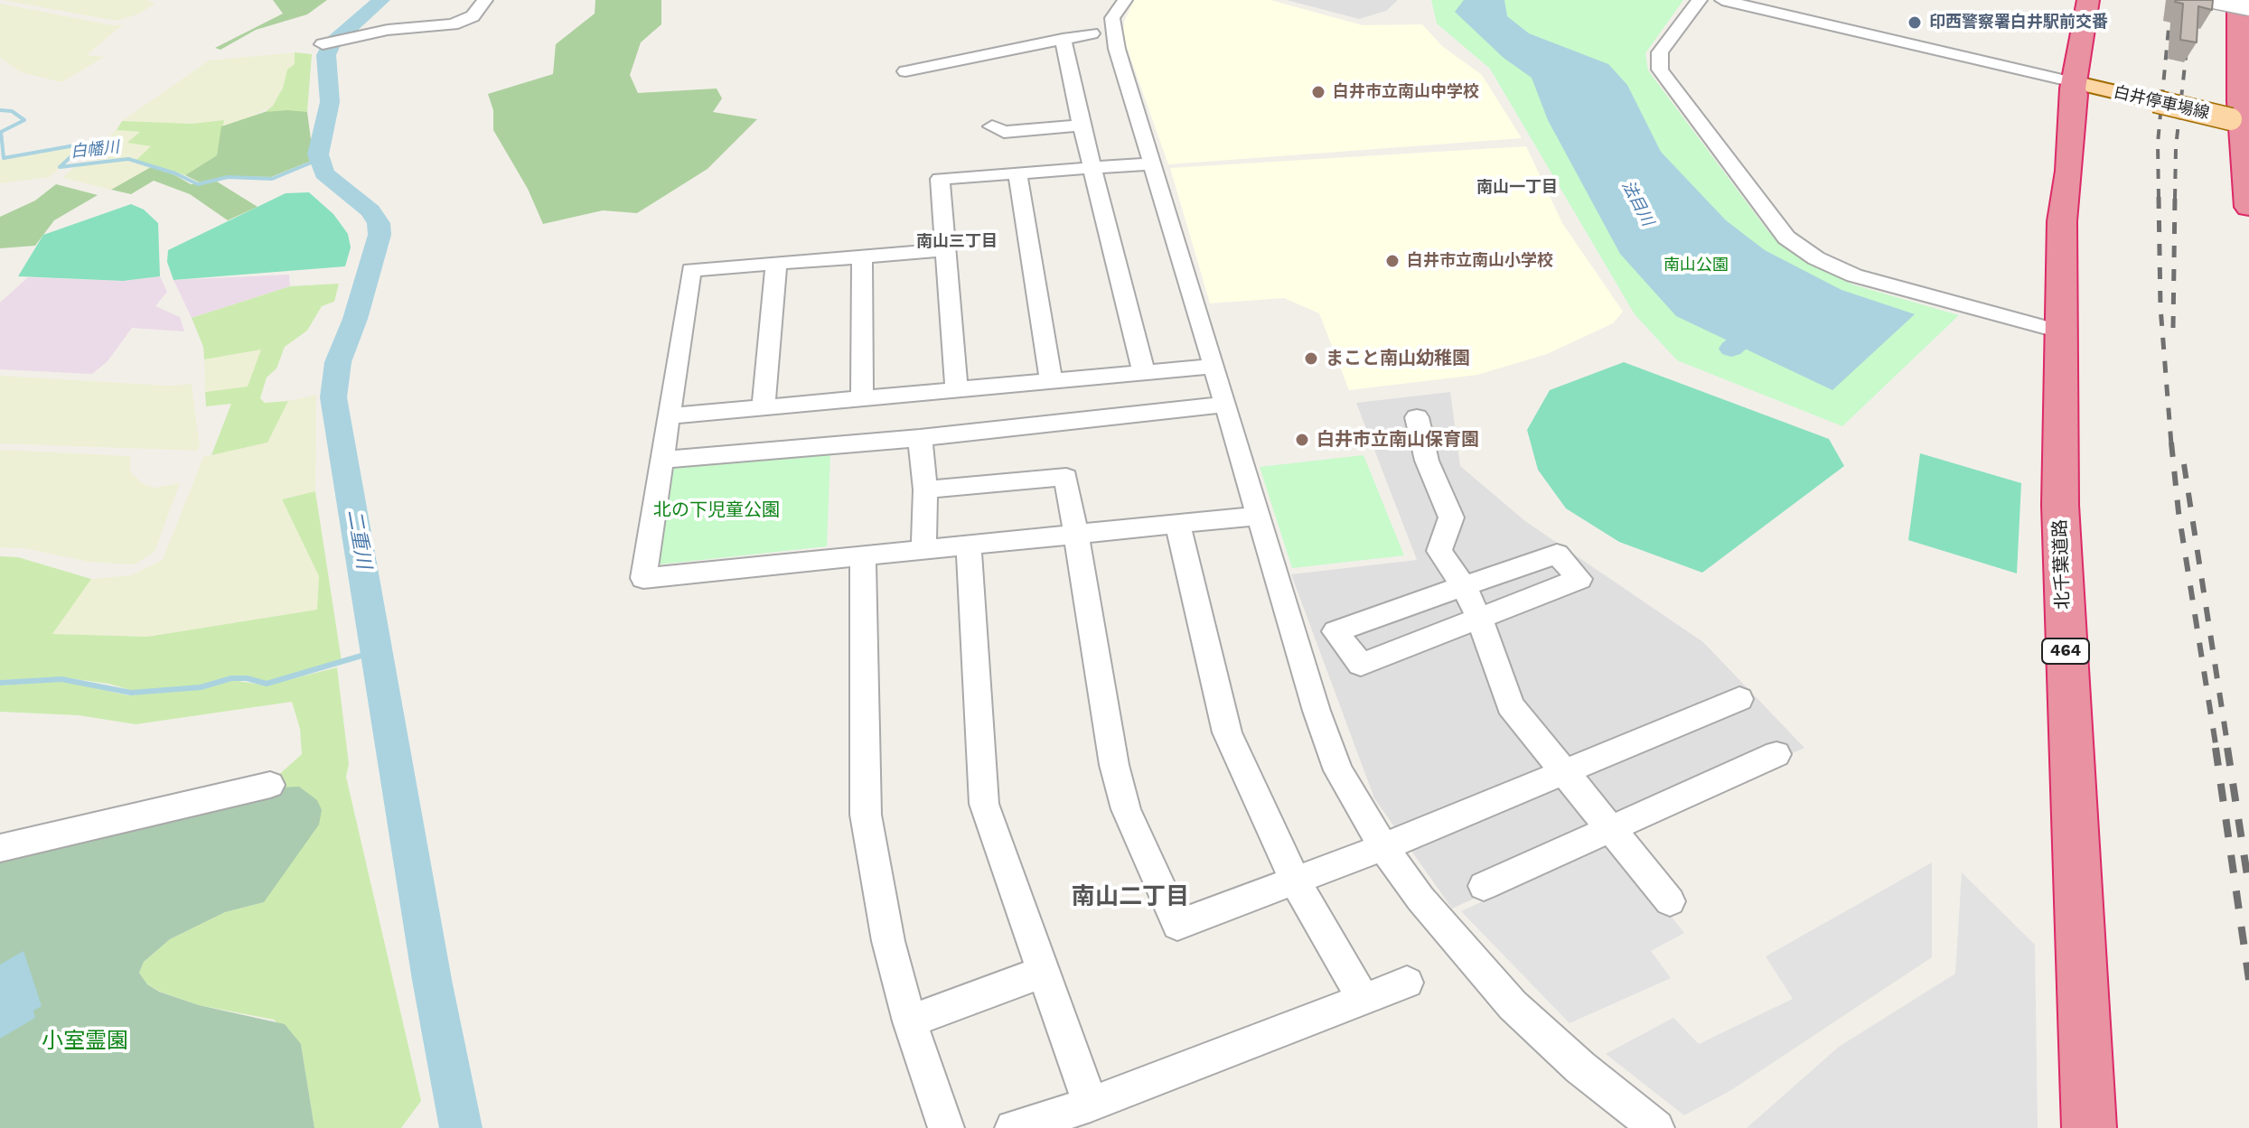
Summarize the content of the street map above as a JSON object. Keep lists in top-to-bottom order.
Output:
{
  "streets": {
    "highway": ["北千葉道路", "464"],
    "main road": ["白井停車場線"]
  },
  "crossings": [
    ["白井停車場線", "北千葉道路"]
  ],
  "districts": ["南山一丁目", "南山三丁目", "南山二丁目"],
  "water": ["白幡川", "法目川", "二重川"],
  "parks": ["南山公園", "北の下児童公園", "小室霊園"],
  "places": [
    "印西警察署白井駅前交番",
    "白井市立南山中学校",
    "白井市立南山小学校",
    "まこと南山幼稚園",
    "白井市立南山保育園"
  ]
}
